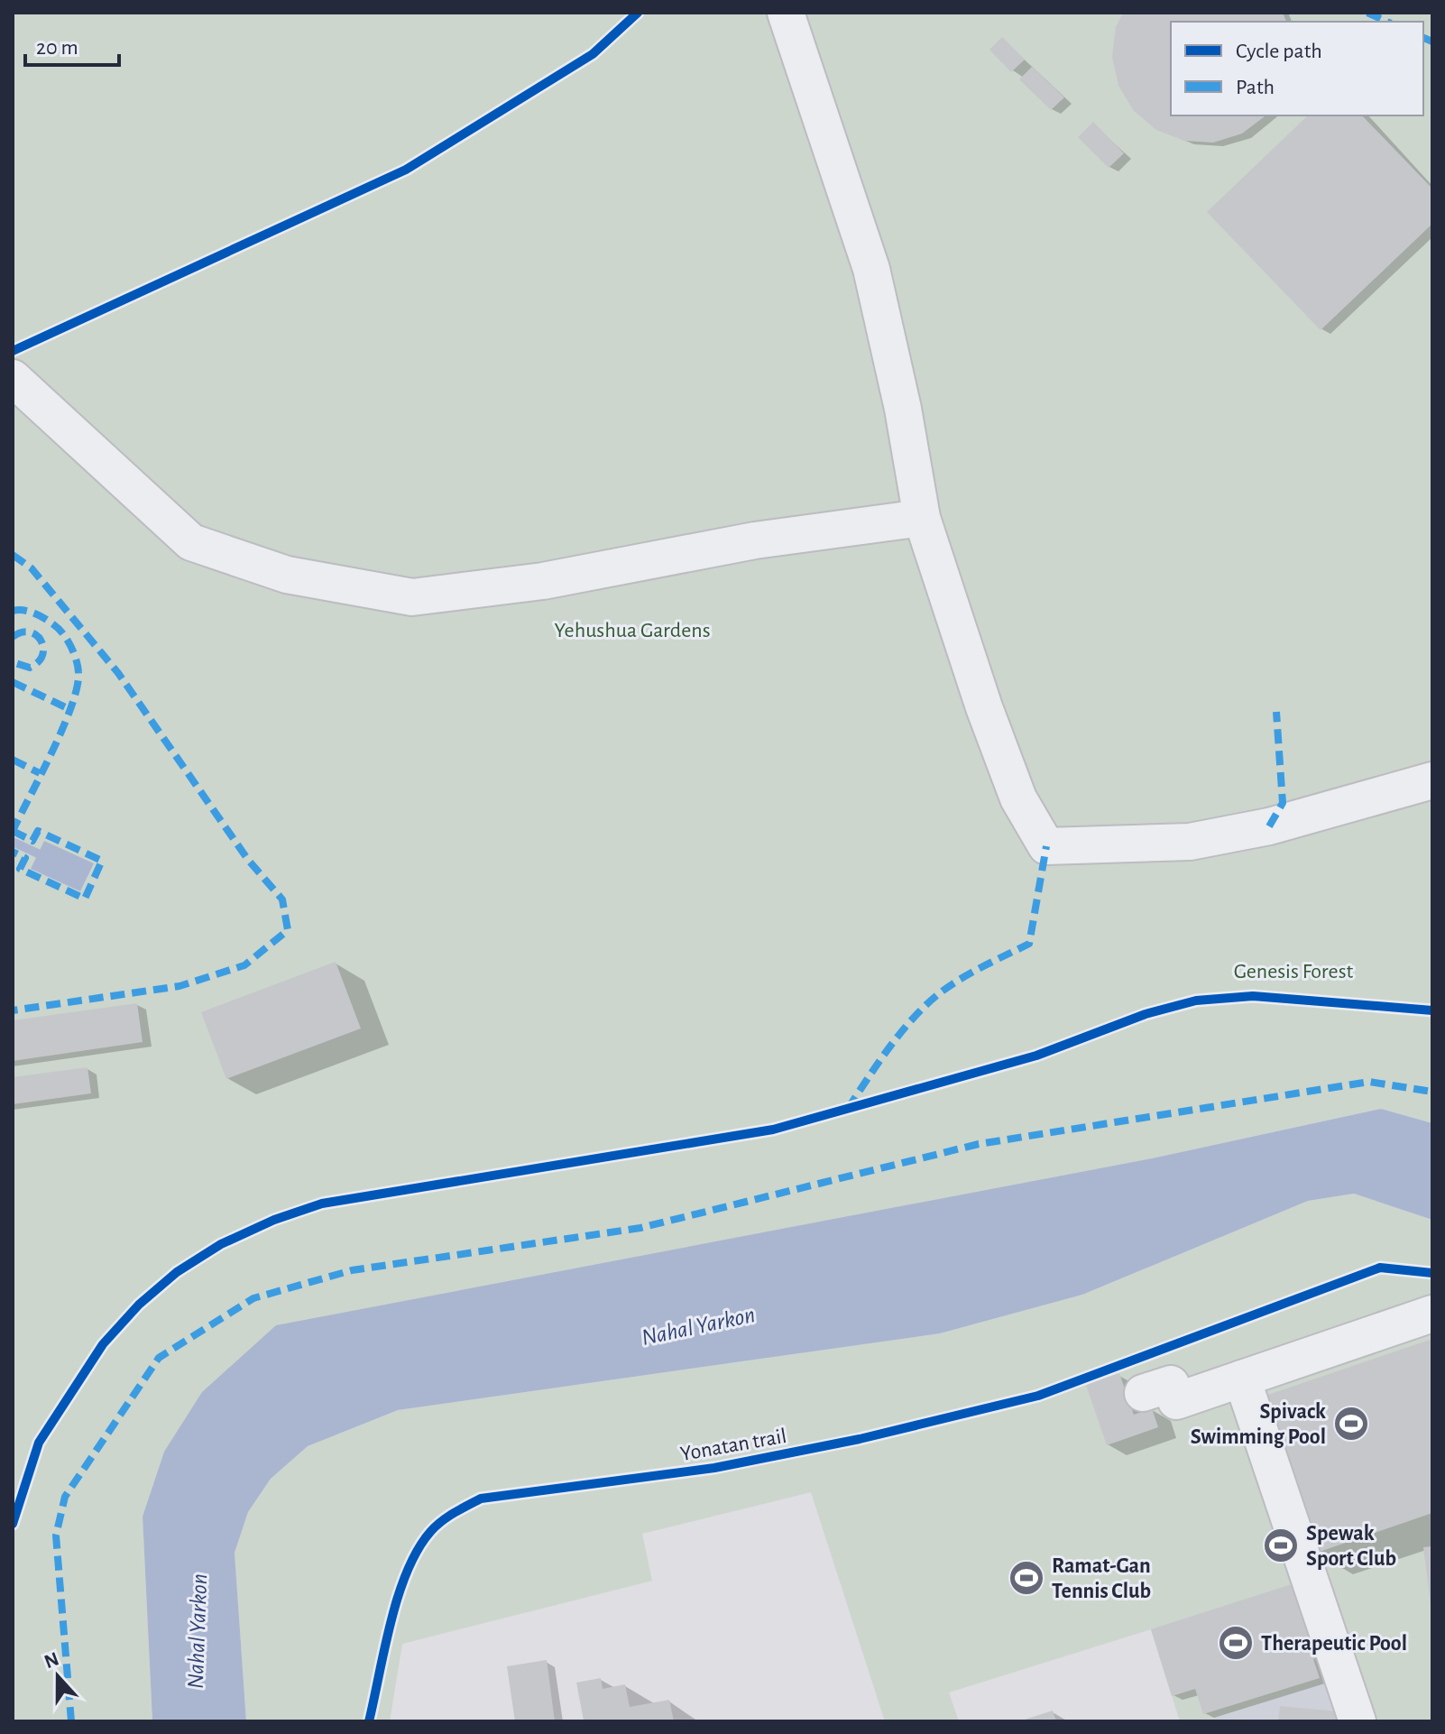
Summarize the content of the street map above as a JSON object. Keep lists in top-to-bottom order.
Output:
{
  "streets": {
    "cycle path": ["Yonatan trail"]
  },
  "water": ["Nahal Yarkon"],
  "parks": ["Yehushua Gardens", "Genesis Forest"],
  "places": {
    "sports": [
      "Spivack Swimming Pool",
      "Spewak Sport Club",
      "Ramat-Gan Tennis Club",
      "Therapeutic Pool"
    ]
  },
  "legend": ["Cycle path", "Path"],
  "scale_bar": "20 m",
  "north": "top"
}
